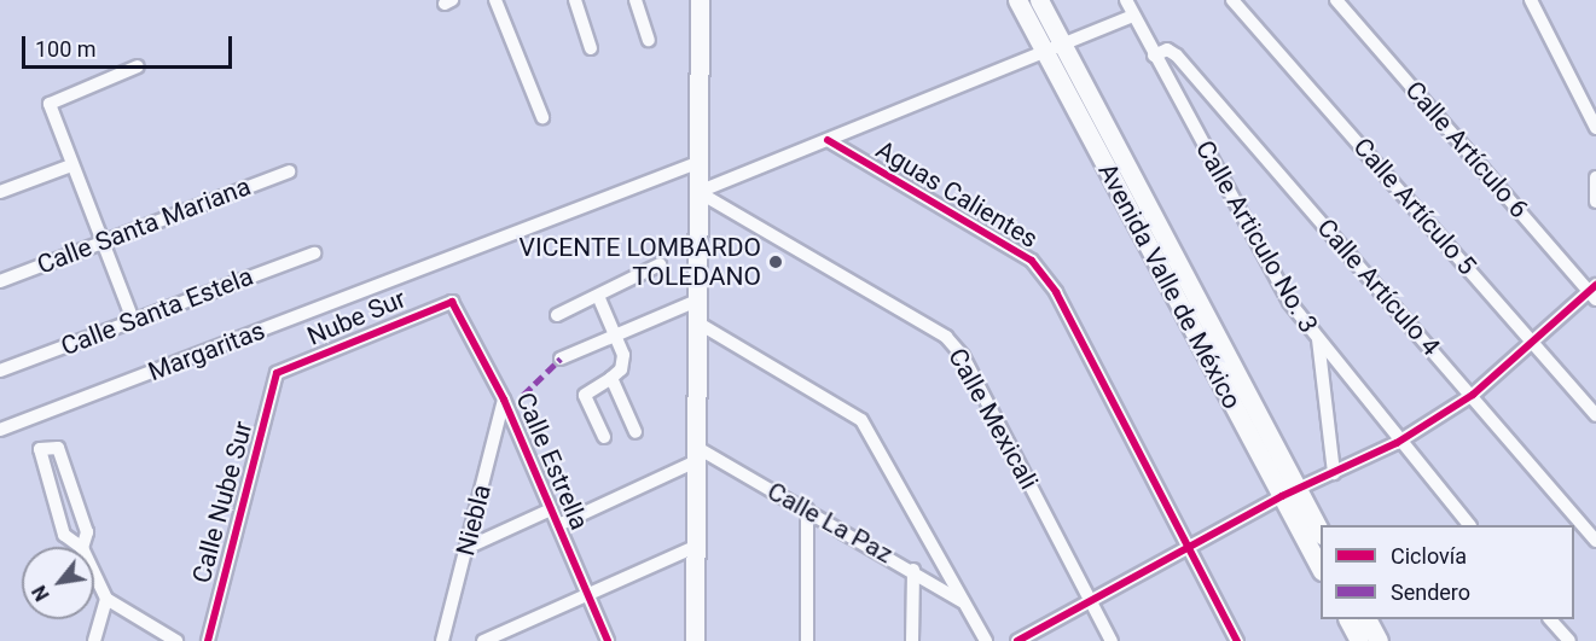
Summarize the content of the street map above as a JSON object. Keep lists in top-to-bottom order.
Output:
{
  "streets": {
    "main road": ["Avenida Valle de México"],
    "street": [
      "Calle Artículo 6",
      "Aguas Calientes",
      "Calle Artículo 5",
      "Calle Santa Mariana",
      "Calle Articulo No. 3",
      "Calle Artículo 4",
      "Calle Santa Estela",
      "Nube Sur",
      "Margaritas",
      "Calle Mexicali",
      "Calle Estrella",
      "Calle Nube Sur",
      "Niebla",
      "Calle La Paz"
    ]
  },
  "crossings": [
    ["Calle Articulo No. 3", "Calle Artículo 4"],
    ["Nube Sur", "Calle Estrella"],
    ["Nube Sur", "Calle Nube Sur"],
    ["Calle Estrella", "Niebla"]
  ],
  "places": ["VICENTE LOMBARDO TOLEDANO"],
  "legend": ["Ciclovía", "Sendero"],
  "scale_bar": "100 m",
  "north": "bottom left"
}
